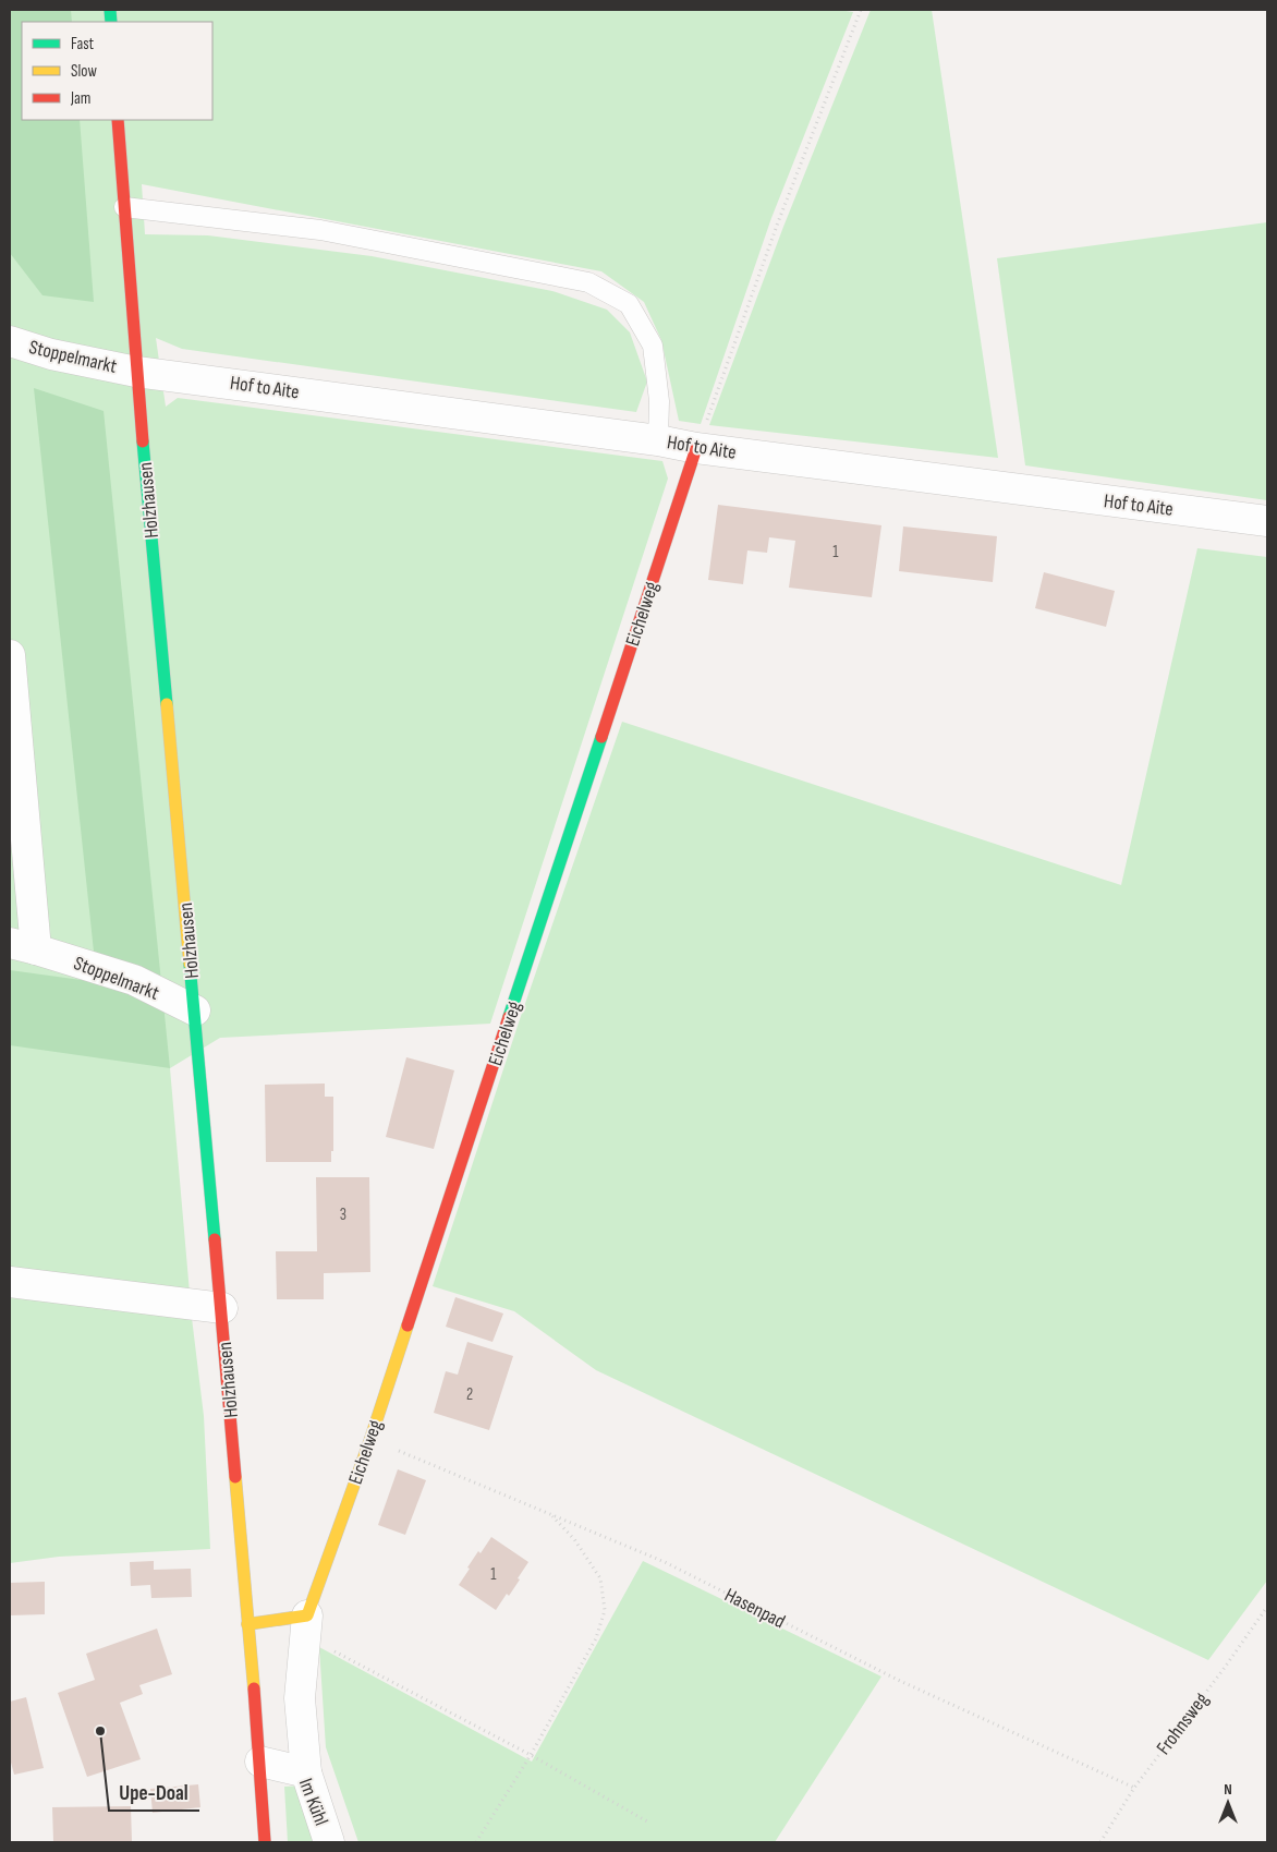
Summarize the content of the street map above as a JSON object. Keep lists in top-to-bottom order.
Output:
{
  "streets": {
    "street": [
      "Stoppelmarkt",
      "Hof to Aite",
      "Holzhausen",
      "Eichelweg",
      "Im Kühl"
    ],
    "path": ["Hasenpad", "Frohnsweg"]
  },
  "crossings": [
    ["Stoppelmarkt", "Hof to Aite"],
    ["Stoppelmarkt", "Holzhausen"],
    ["Hof to Aite", "Holzhausen"],
    ["Hof to Aite", "Eichelweg"],
    ["Holzhausen", "Im Kühl"],
    ["Eichelweg", "Hasenpad"],
    ["Eichelweg", "Im Kühl"],
    ["Hasenpad", "Frohnsweg"]
  ],
  "places": ["Upe-Doal"],
  "house_numbers": [
    "1",
    "3",
    "2",
    "1"
  ],
  "legend": ["Fast", "Slow", "Jam"],
  "north": "top"
}
